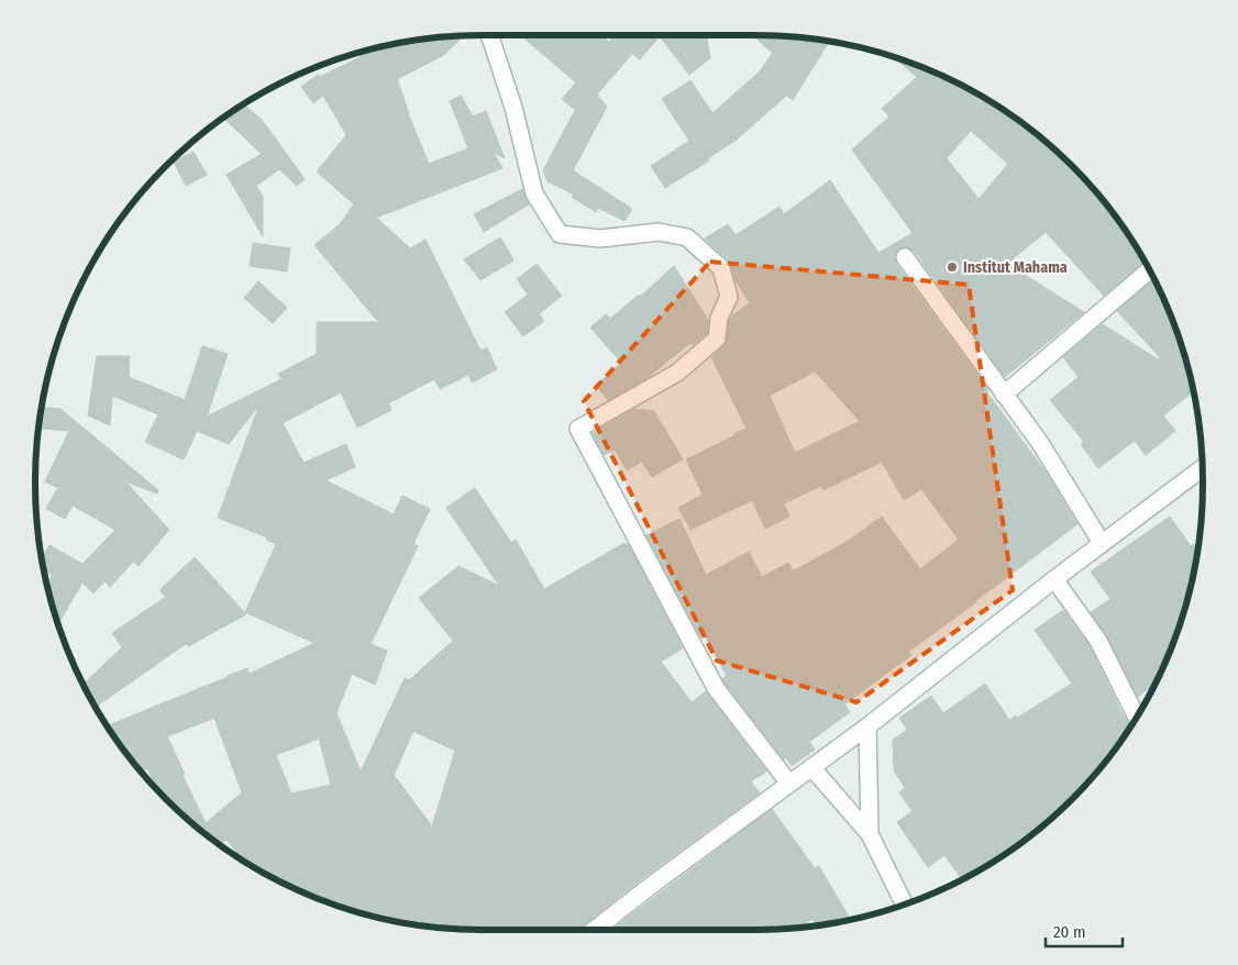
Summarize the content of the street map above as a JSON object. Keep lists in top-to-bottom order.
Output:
{
  "places": ["Institut Mahama"],
  "scale_bar": "20 m"
}
